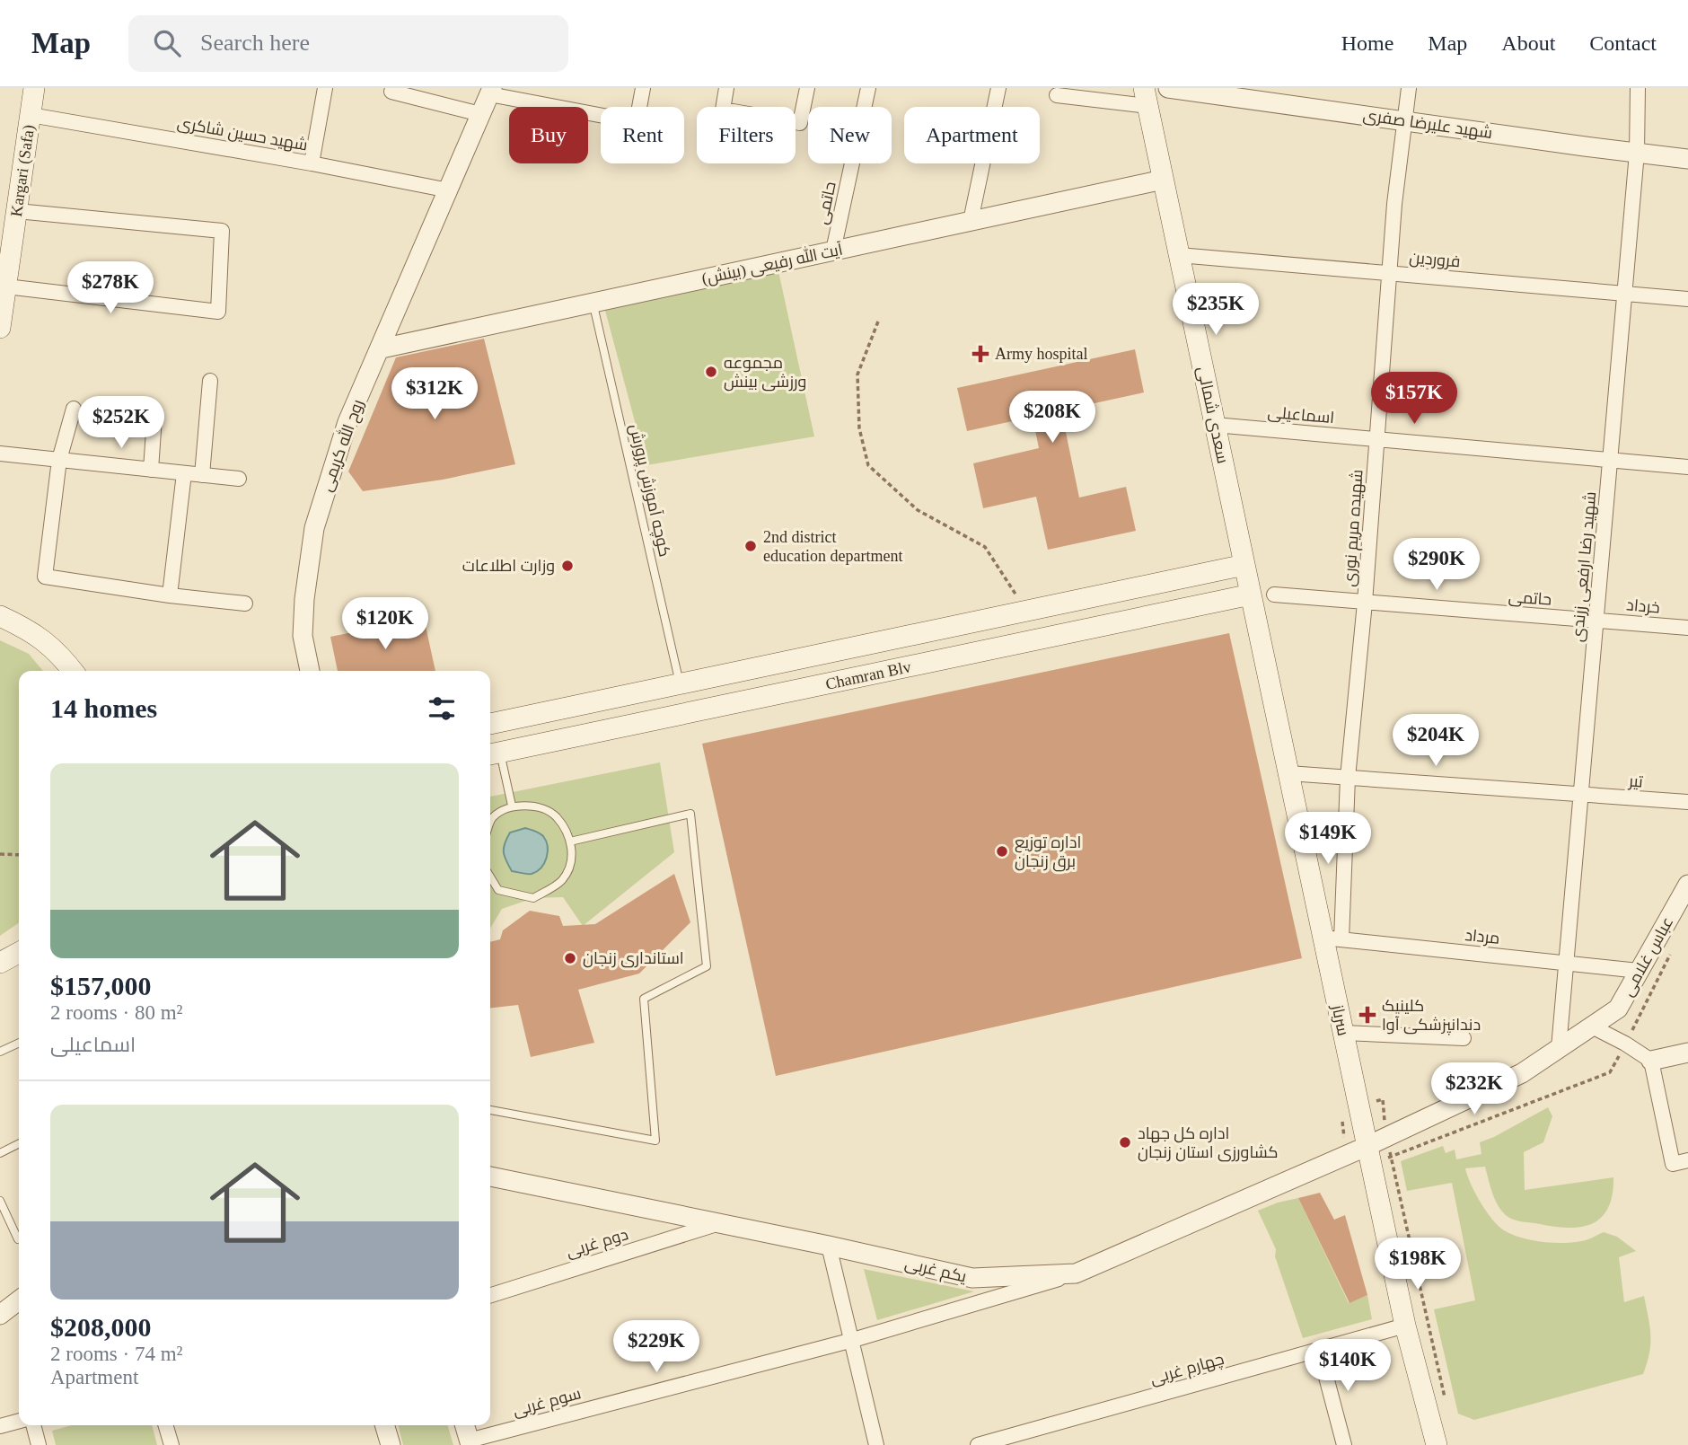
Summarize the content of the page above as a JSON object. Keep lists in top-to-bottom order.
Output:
{
  "streets": {
    "main road": [
      "Kargari (Safa)",
      "سعدی شمالی",
      "Chamran Blv",
      "سرباز"
    ],
    "street": [
      "شهید علیرضا صفری",
      "شهید حسین شاکری",
      "حاتمی",
      "فروردین",
      "آیت الله رفیعی (بینش)",
      "اسماعیلی",
      "روح الله کریمی",
      "شهیده مریم نوری",
      "شهید رضا ارفعی زرندی",
      "خرداد",
      "تیر",
      "مرداد",
      "عباس غلامی",
      "دوم غربی",
      "یکم غربی",
      "چهارم غربی",
      "سوم غربی"
    ],
    "lane": ["کوچه آموزش پرورش"]
  },
  "crossings": [
    ["شهید علیرضا صفری", "شهیده مریم نوری"],
    ["شهید علیرضا صفری", "شهید رضا ارفعی زرندی"],
    ["شهید حسین شاکری", "Kargari (Safa)"],
    ["شهید حسین شاکری", "روح الله کریمی"],
    ["حاتمی", "آیت الله رفیعی (بینش)"],
    ["حاتمی", "شهیده مریم نوری"],
    ["حاتمی", "شهید رضا ارفعی زرندی"],
    ["حاتمی", "خرداد"],
    ["فروردین", "سعدی شمالی"],
    ["فروردین", "شهیده مریم نوری"],
    ["فروردین", "شهید رضا ارفعی زرندی"],
    ["آیت الله رفیعی (بینش)", "سعدی شمالی"],
    ["آیت الله رفیعی (بینش)", "روح الله کریمی"],
    ["آیت الله رفیعی (بینش)", "کوچه آموزش پرورش"],
    ["سعدی شمالی", "اسماعیلی"],
    ["سعدی شمالی", "Chamran Blv"],
    ["سعدی شمالی", "سرباز"],
    ["اسماعیلی", "شهیده مریم نوری"],
    ["اسماعیلی", "شهید رضا ارفعی زرندی"],
    ["کوچه آموزش پرورش", "Chamran Blv"],
    ["شهیده مریم نوری", "تیر"],
    ["شهیده مریم نوری", "مرداد"],
    ["شهیده مریم نوری", "سرباز"],
    ["شهید رضا ارفعی زرندی", "خرداد"],
    ["شهید رضا ارفعی زرندی", "تیر"],
    ["شهید رضا ارفعی زرندی", "مرداد"],
    ["شهید رضا ارفعی زرندی", "عباس غلامی"],
    ["Chamran Blv", "سرباز"],
    ["تیر", "سرباز"],
    ["مرداد", "عباس غلامی"],
    ["مرداد", "سرباز"],
    ["عباس غلامی", "سرباز"],
    ["عباس غلامی", "یکم غربی"],
    ["سرباز", "یکم غربی"],
    ["سرباز", "چهارم غربی"],
    ["دوم غربی", "یکم غربی"],
    ["یکم غربی", "سوم غربی"]
  ],
  "places": {
    "health": ["Army hospital", "کلینیک دندانپزشکی آوا"],
    "other": [
      "مجموعه ورزشی بینش",
      "2nd district education department",
      "وزارت اطلاعات",
      "اداره توزیع برق زنجان",
      "استانداری زنجان",
      "اداره کل جهاد کشاورزی استان زنجان"
    ]
  },
  "page": {
    "header": "Map",
    "search": "Search here",
    "nav": [
      "Home",
      "Map",
      "About",
      "Contact"
    ],
    "chip": [
      "Buy",
      "Rent",
      "Filters",
      "New",
      "Apartment"
    ],
    "price": [
      "$278K",
      "$235K",
      "$312K",
      "$157K",
      "$208K",
      "$252K",
      "$290K",
      "$120K",
      "$204K",
      "$149K",
      "$232K",
      "$198K",
      "$229K",
      "$140K"
    ],
    "heading": "14 homes",
    "list": [
      {
        "name": "$157,000",
        "note": "2 rooms · 80 m² · اسماعیلی"
      },
      {
        "name": "$208,000",
        "note": "2 rooms · 74 m² · Apartment"
      }
    ]
  }
}
